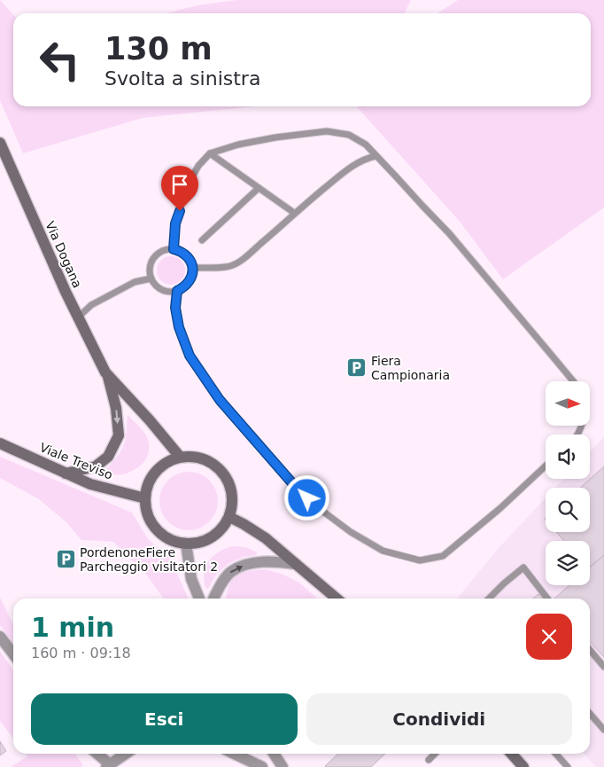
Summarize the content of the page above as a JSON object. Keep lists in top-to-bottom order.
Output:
{
  "streets": {
    "main road": ["Via Dogana", "Viale Treviso"]
  },
  "crossings": [
    ["Via Dogana", "Viale Treviso"]
  ],
  "places": {
    "parking": ["Fiera Campionaria", "PordenoneFiere Parcheggio visitatori 2"]
  },
  "north": "right",
  "page": {
    "turn": ["130 m", "Svolta a sinistra"],
    "heading": ["1 min", "160 m · 09:18"],
    "buttons": ["Esci", "Condividi"]
  }
}
